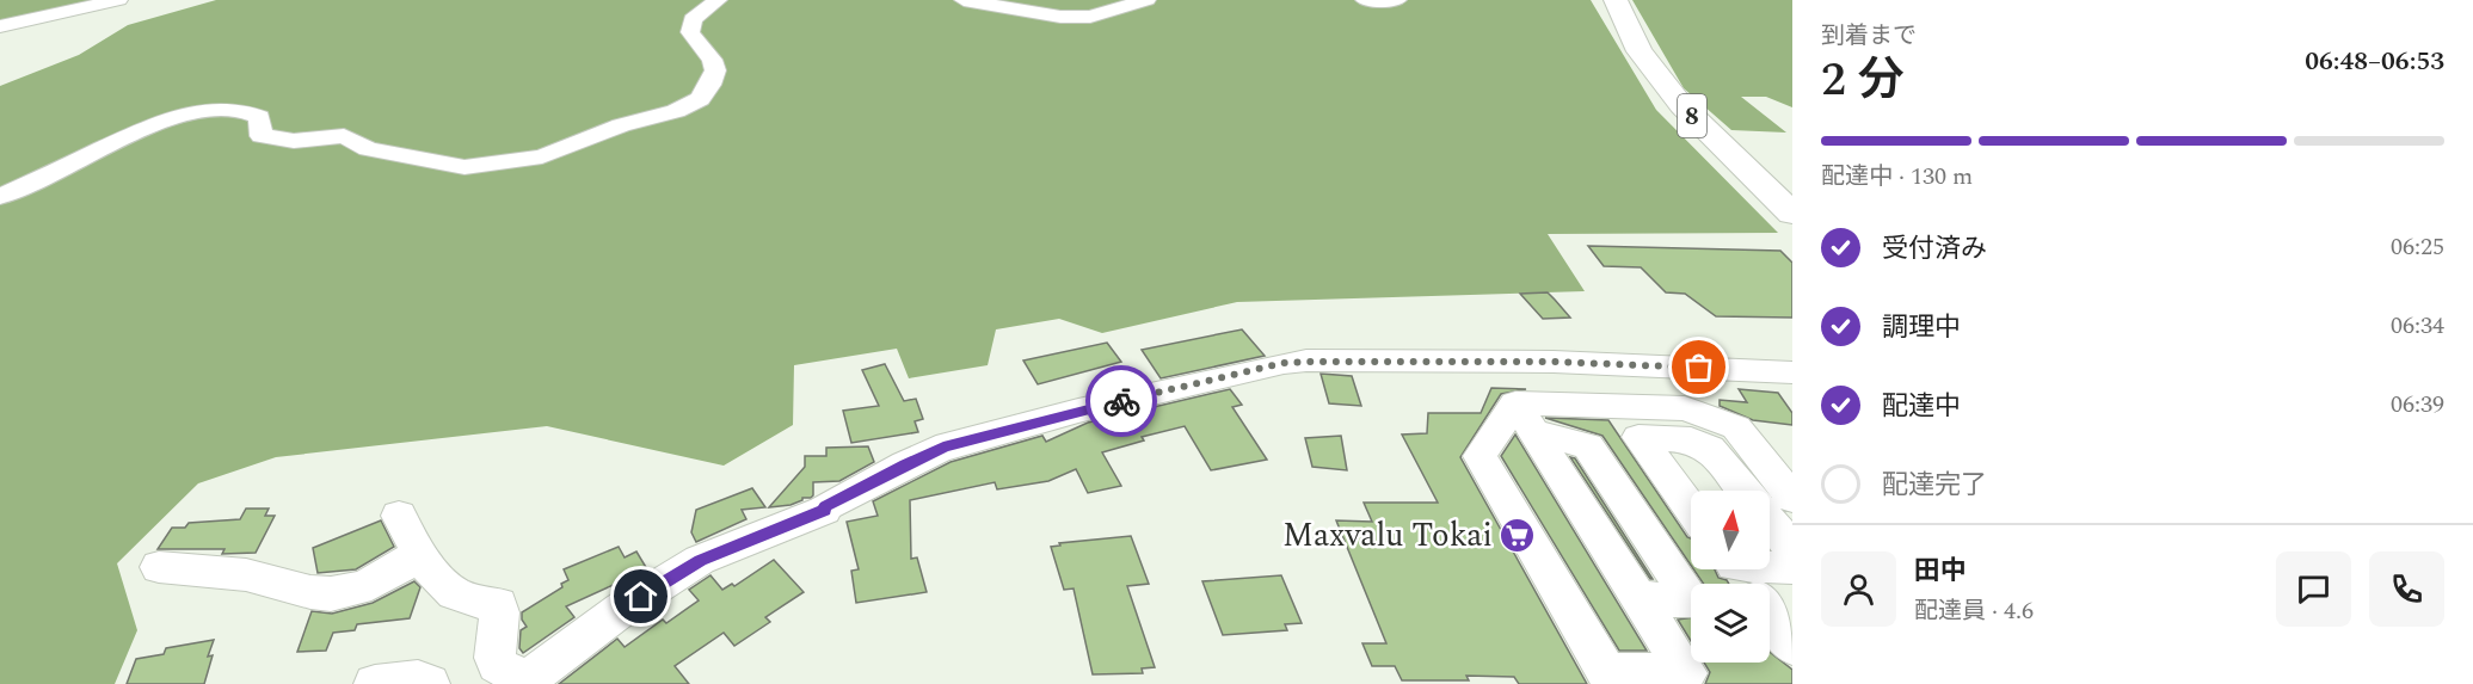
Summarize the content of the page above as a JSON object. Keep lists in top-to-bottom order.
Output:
{
  "streets": {
    "main road": ["8"]
  },
  "places": {
    "supermarket": ["Maxvalu Tokai"]
  },
  "north": "top",
  "page": {
    "heading": ["2 分", "到着まで", "06:48–06:53"],
    "panel": ["田中", "配達員 · 4.6"],
    "bar": "配達中 · 130 m",
    "list": [
      ["受付済み", "06:25"],
      ["調理中", "06:34"],
      ["配達中", "06:39"],
      "配達完了"
    ]
  }
}
